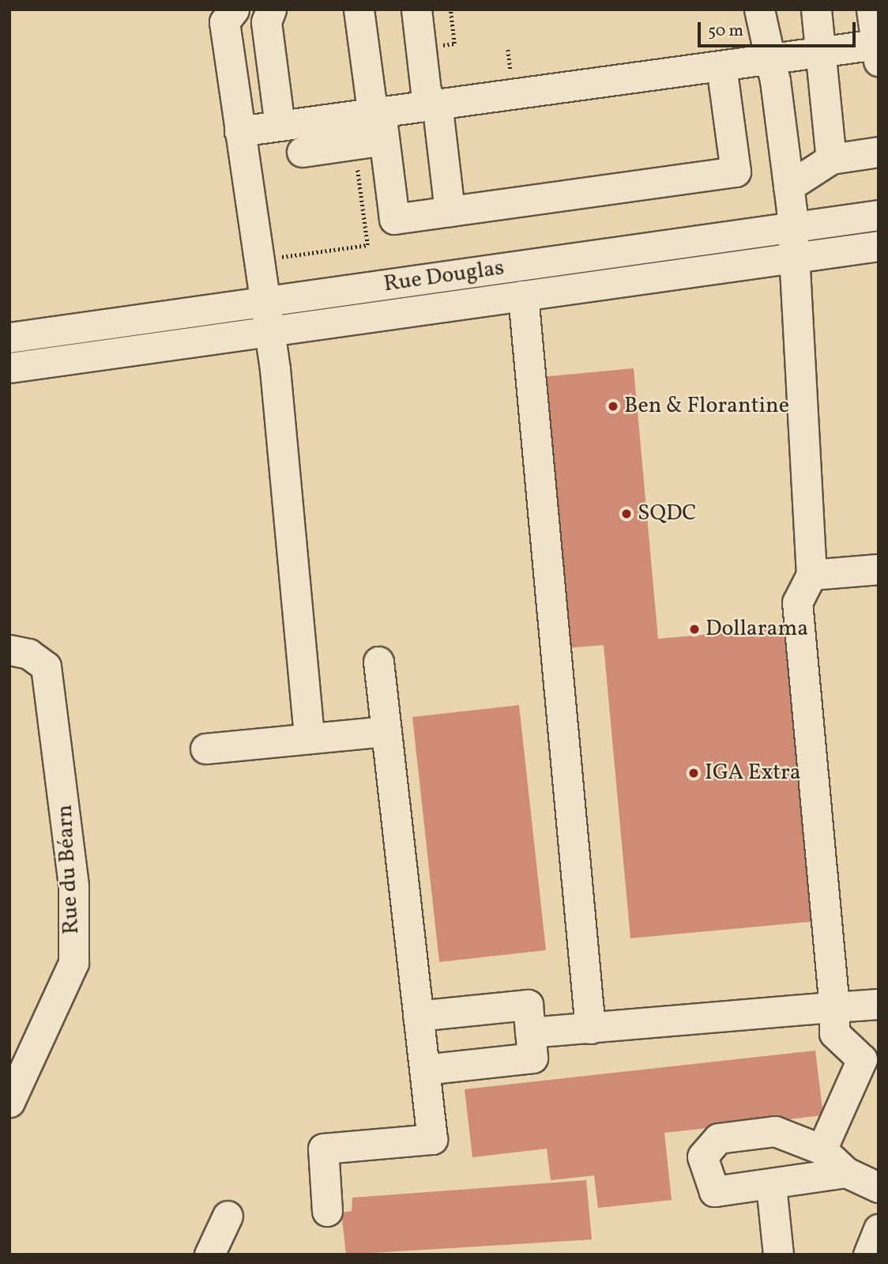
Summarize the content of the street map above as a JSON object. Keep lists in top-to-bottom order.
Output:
{
  "streets": {
    "street": ["Rue Douglas", "Rue du Béarn"]
  },
  "places": [
    "Ben & Florantine",
    "SQDC",
    "Dollarama",
    "IGA Extra"
  ],
  "scale_bar": "50 m"
}
